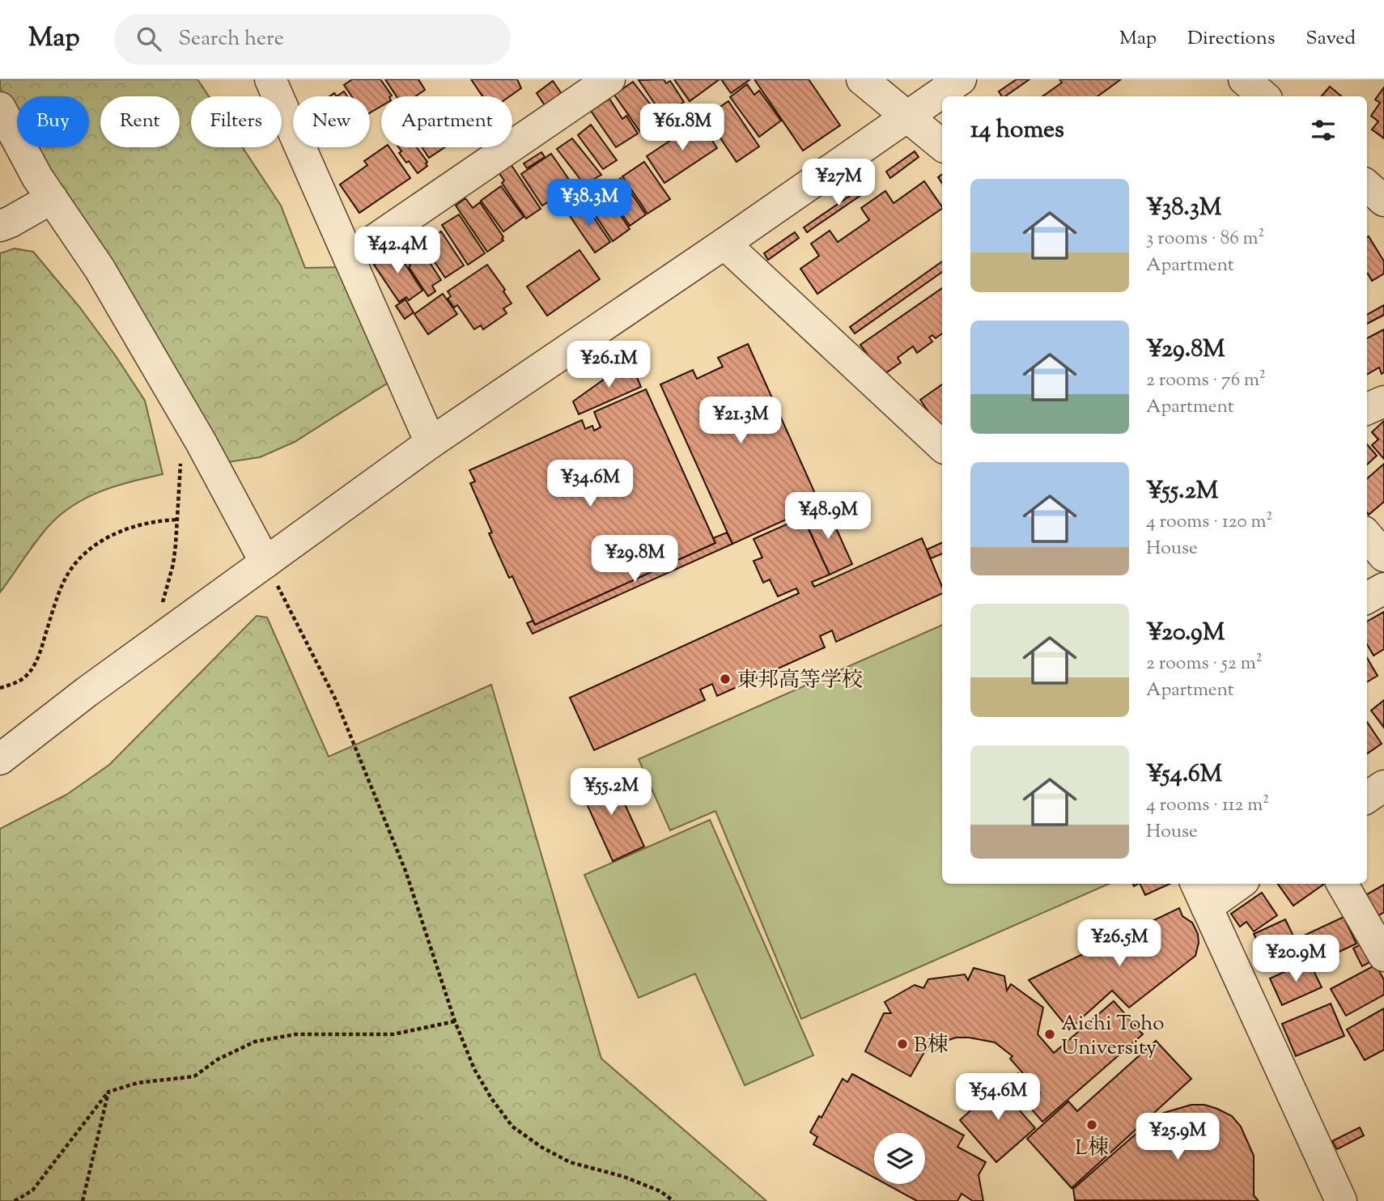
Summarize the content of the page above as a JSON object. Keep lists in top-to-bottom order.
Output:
{
  "places": [
    "東邦高等学校",
    "Aichi Toho University",
    "B棟",
    "L棟"
  ],
  "page": {
    "header": "Map",
    "search": "Search here",
    "nav": ["Map", "Directions", "Saved"],
    "chip": [
      "Buy",
      "Rent",
      "Filters",
      "New",
      "Apartment"
    ],
    "heading": "14 homes",
    "price": [
      "¥61.8M",
      "¥27M",
      "¥38.3M",
      "¥42.4M",
      "¥26.1M",
      "¥21.3M",
      "¥34.6M",
      "¥48.9M",
      "¥29.8M",
      "¥55.2M",
      "¥26.5M",
      "¥20.9M",
      "¥54.6M",
      "¥25.9M"
    ],
    "list": [
      {
        "name": "¥38.3M",
        "note": "3 rooms · 86 m² · Apartment"
      },
      {
        "name": "¥29.8M",
        "note": "2 rooms · 76 m² · Apartment"
      },
      {
        "name": "¥55.2M",
        "note": "4 rooms · 120 m² · House"
      },
      {
        "name": "¥20.9M",
        "note": "2 rooms · 52 m² · Apartment"
      },
      {
        "name": "¥54.6M",
        "note": "4 rooms · 112 m² · House"
      }
    ]
  }
}
